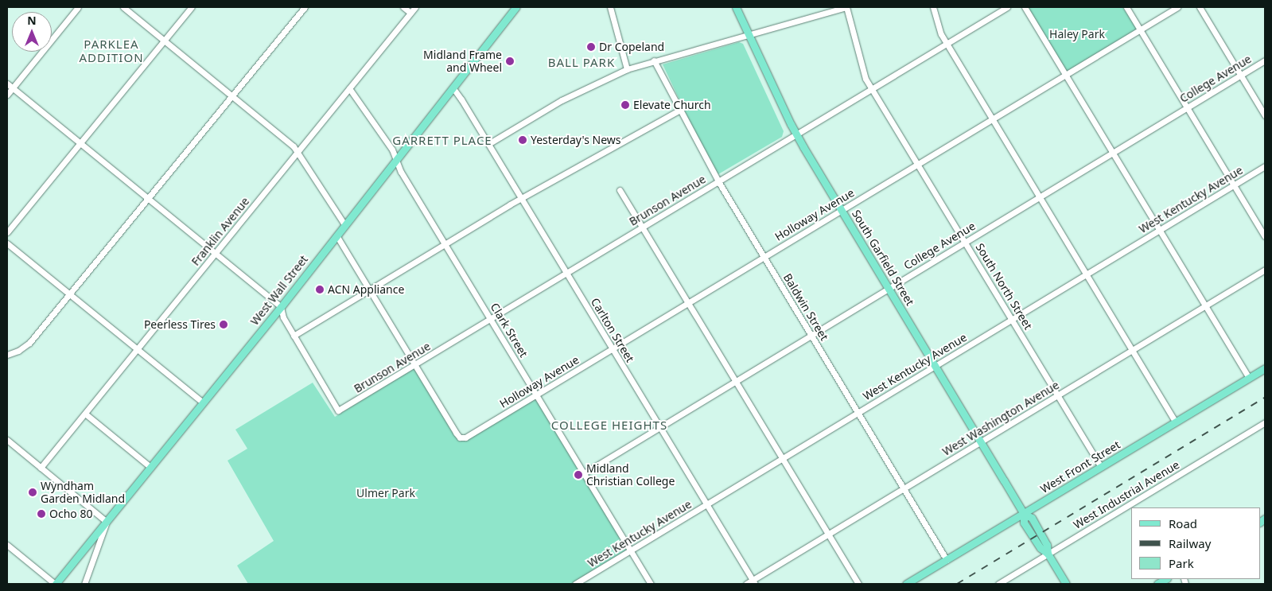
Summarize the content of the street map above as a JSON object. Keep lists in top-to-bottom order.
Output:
{
  "streets": {
    "main road": ["South Garfield Street", "West Wall Street", "West Front Street"],
    "street": [
      "College Avenue",
      "West Kentucky Avenue",
      "Brunson Avenue",
      "Holloway Avenue",
      "Franklin Avenue",
      "South North Street",
      "Baldwin Street",
      "Clark Street",
      "Carlton Street",
      "West Washington Avenue",
      "West Industrial Avenue"
    ]
  },
  "crossings": [
    ["College Avenue", "South Garfield Street"],
    ["College Avenue", "South North Street"],
    ["College Avenue", "Baldwin Street"],
    ["College Avenue", "Clark Street"],
    ["College Avenue", "Carlton Street"],
    ["West Kentucky Avenue", "South Garfield Street"],
    ["West Kentucky Avenue", "South North Street"],
    ["West Kentucky Avenue", "Baldwin Street"],
    ["West Kentucky Avenue", "Clark Street"],
    ["West Kentucky Avenue", "Carlton Street"],
    ["Brunson Avenue", "Holloway Avenue"],
    ["Brunson Avenue", "South Garfield Street"],
    ["Brunson Avenue", "South North Street"],
    ["Brunson Avenue", "Baldwin Street"],
    ["Brunson Avenue", "Clark Street"],
    ["Brunson Avenue", "Carlton Street"],
    ["Holloway Avenue", "South Garfield Street"],
    ["Holloway Avenue", "South North Street"],
    ["Holloway Avenue", "Baldwin Street"],
    ["Holloway Avenue", "Clark Street"],
    ["Holloway Avenue", "Carlton Street"],
    ["Franklin Avenue", "Clark Street"],
    ["South Garfield Street", "West Washington Avenue"],
    ["South Garfield Street", "West Front Street"],
    ["South Garfield Street", "West Industrial Avenue"],
    ["South North Street", "West Washington Avenue"],
    ["South North Street", "West Front Street"],
    ["West Wall Street", "Clark Street"],
    ["West Wall Street", "Carlton Street"],
    ["Baldwin Street", "West Washington Avenue"],
    ["Baldwin Street", "West Front Street"],
    ["Carlton Street", "West Washington Avenue"]
  ],
  "districts": [
    "PARKLEA ADDITION",
    "BALL PARK",
    "GARRETT PLACE",
    "COLLEGE HEIGHTS"
  ],
  "parks": ["Haley Park", "Ulmer Park"],
  "places": [
    "Dr Copeland",
    "Midland Frame and Wheel",
    "Elevate Church",
    "Yesterday's News",
    "ACN Appliance",
    "Peerless Tires",
    "Midland Christian College",
    "Wyndham Garden Midland",
    "Ocho 80"
  ],
  "legend": ["Road", "Railway", "Park"],
  "north": "top"
}
